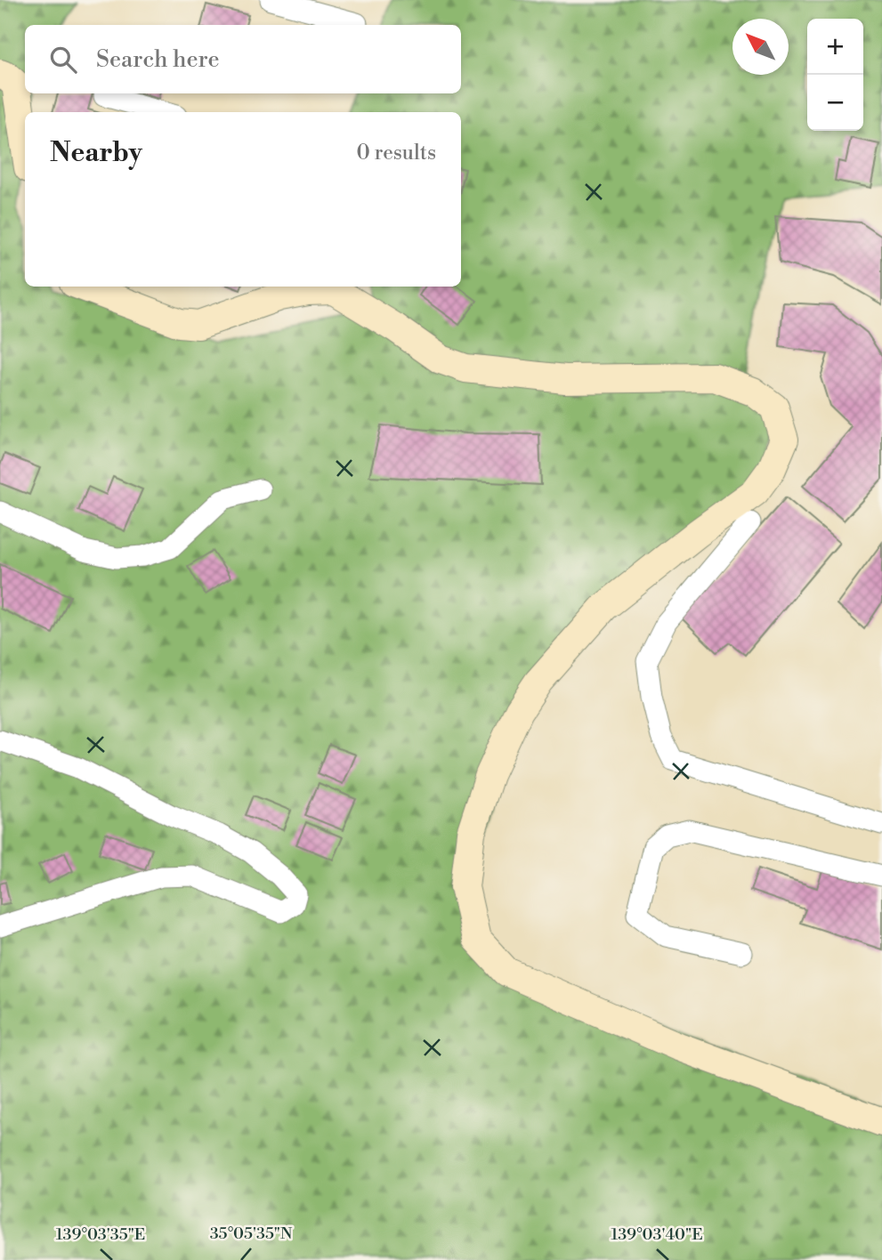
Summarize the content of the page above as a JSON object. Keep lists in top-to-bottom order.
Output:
{
  "north": "top left",
  "page": {
    "map_buttons": ["+", "−"],
    "search": "Search here",
    "heading": ["Nearby", "0 results"]
  },
  "coordinates": ["35°05'35\"N", "139°03'35\"E", "139°03'40\"E"]
}
